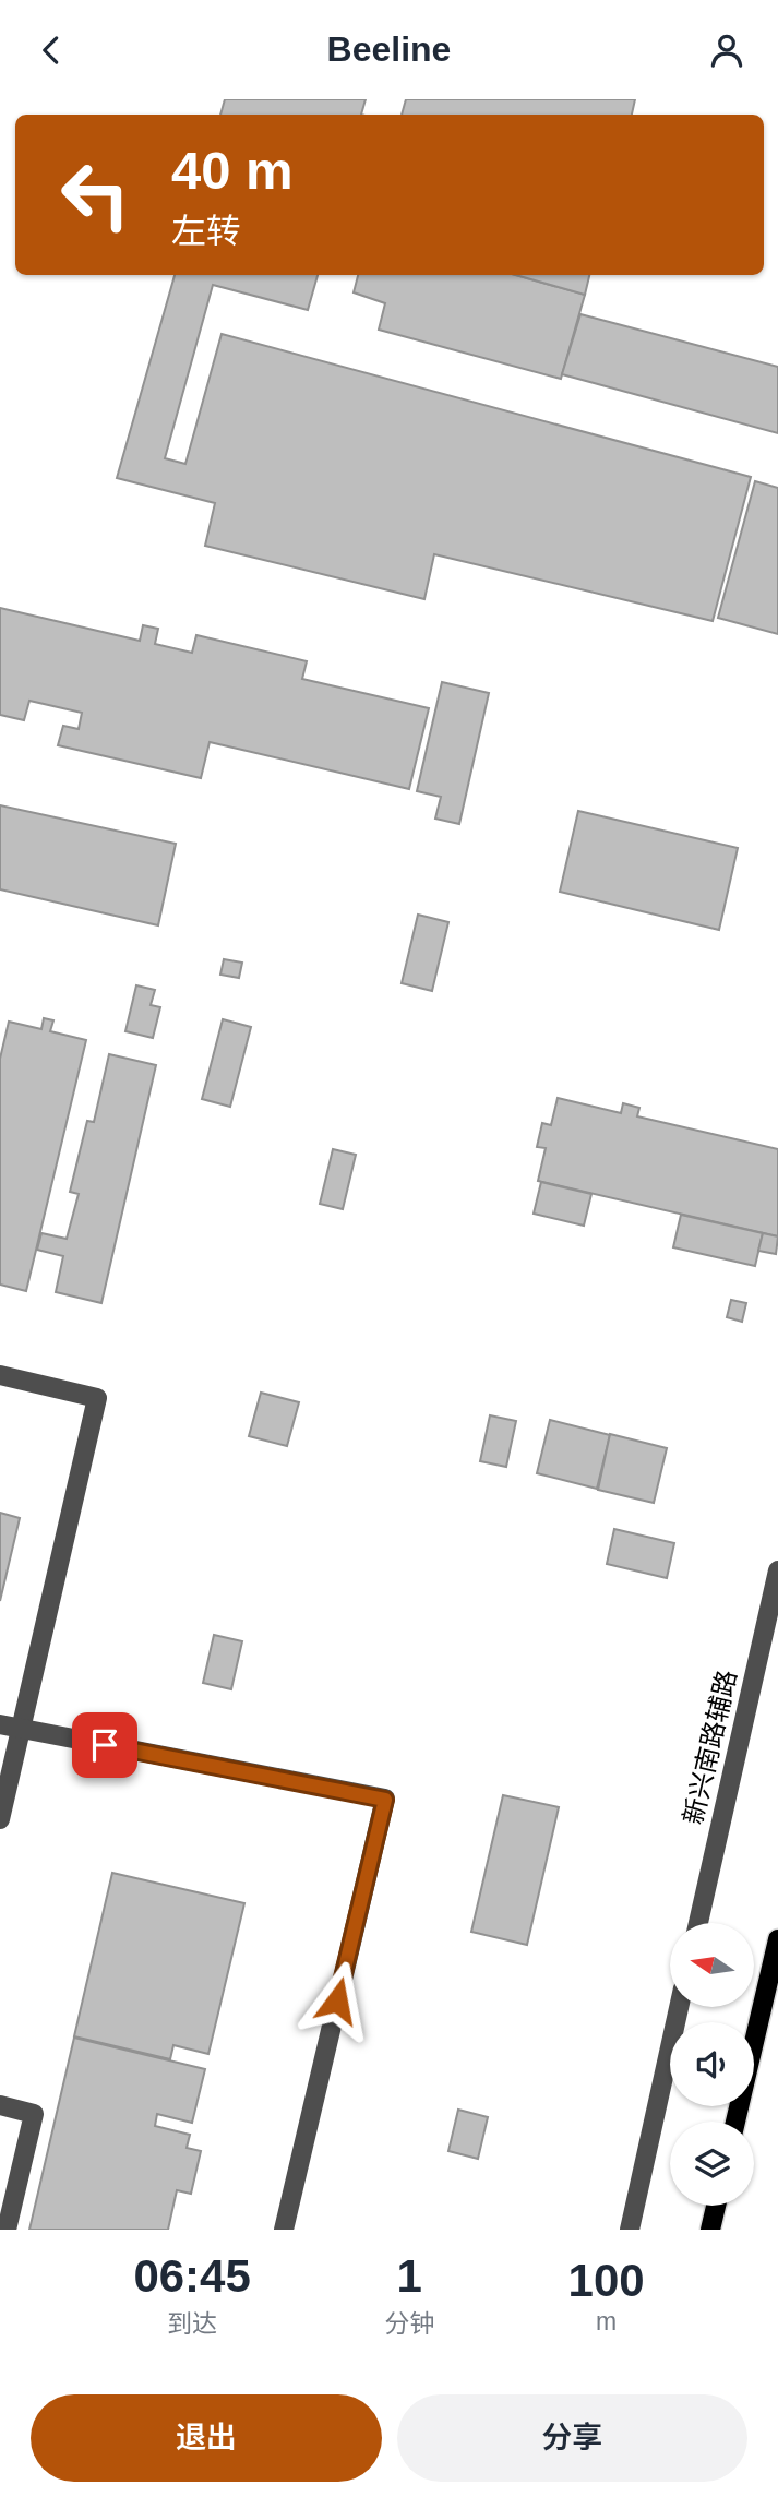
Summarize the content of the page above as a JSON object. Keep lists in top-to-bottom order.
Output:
{
  "streets": {
    "street": ["新兴南路辅路"]
  },
  "north": "left",
  "page": {
    "header": "Beeline",
    "turn": ["40 m", "左转"],
    "eta": [
      "06:45",
      "到达",
      "1",
      "分钟",
      "100",
      "m"
    ],
    "buttons": ["退出", "分享"]
  }
}
